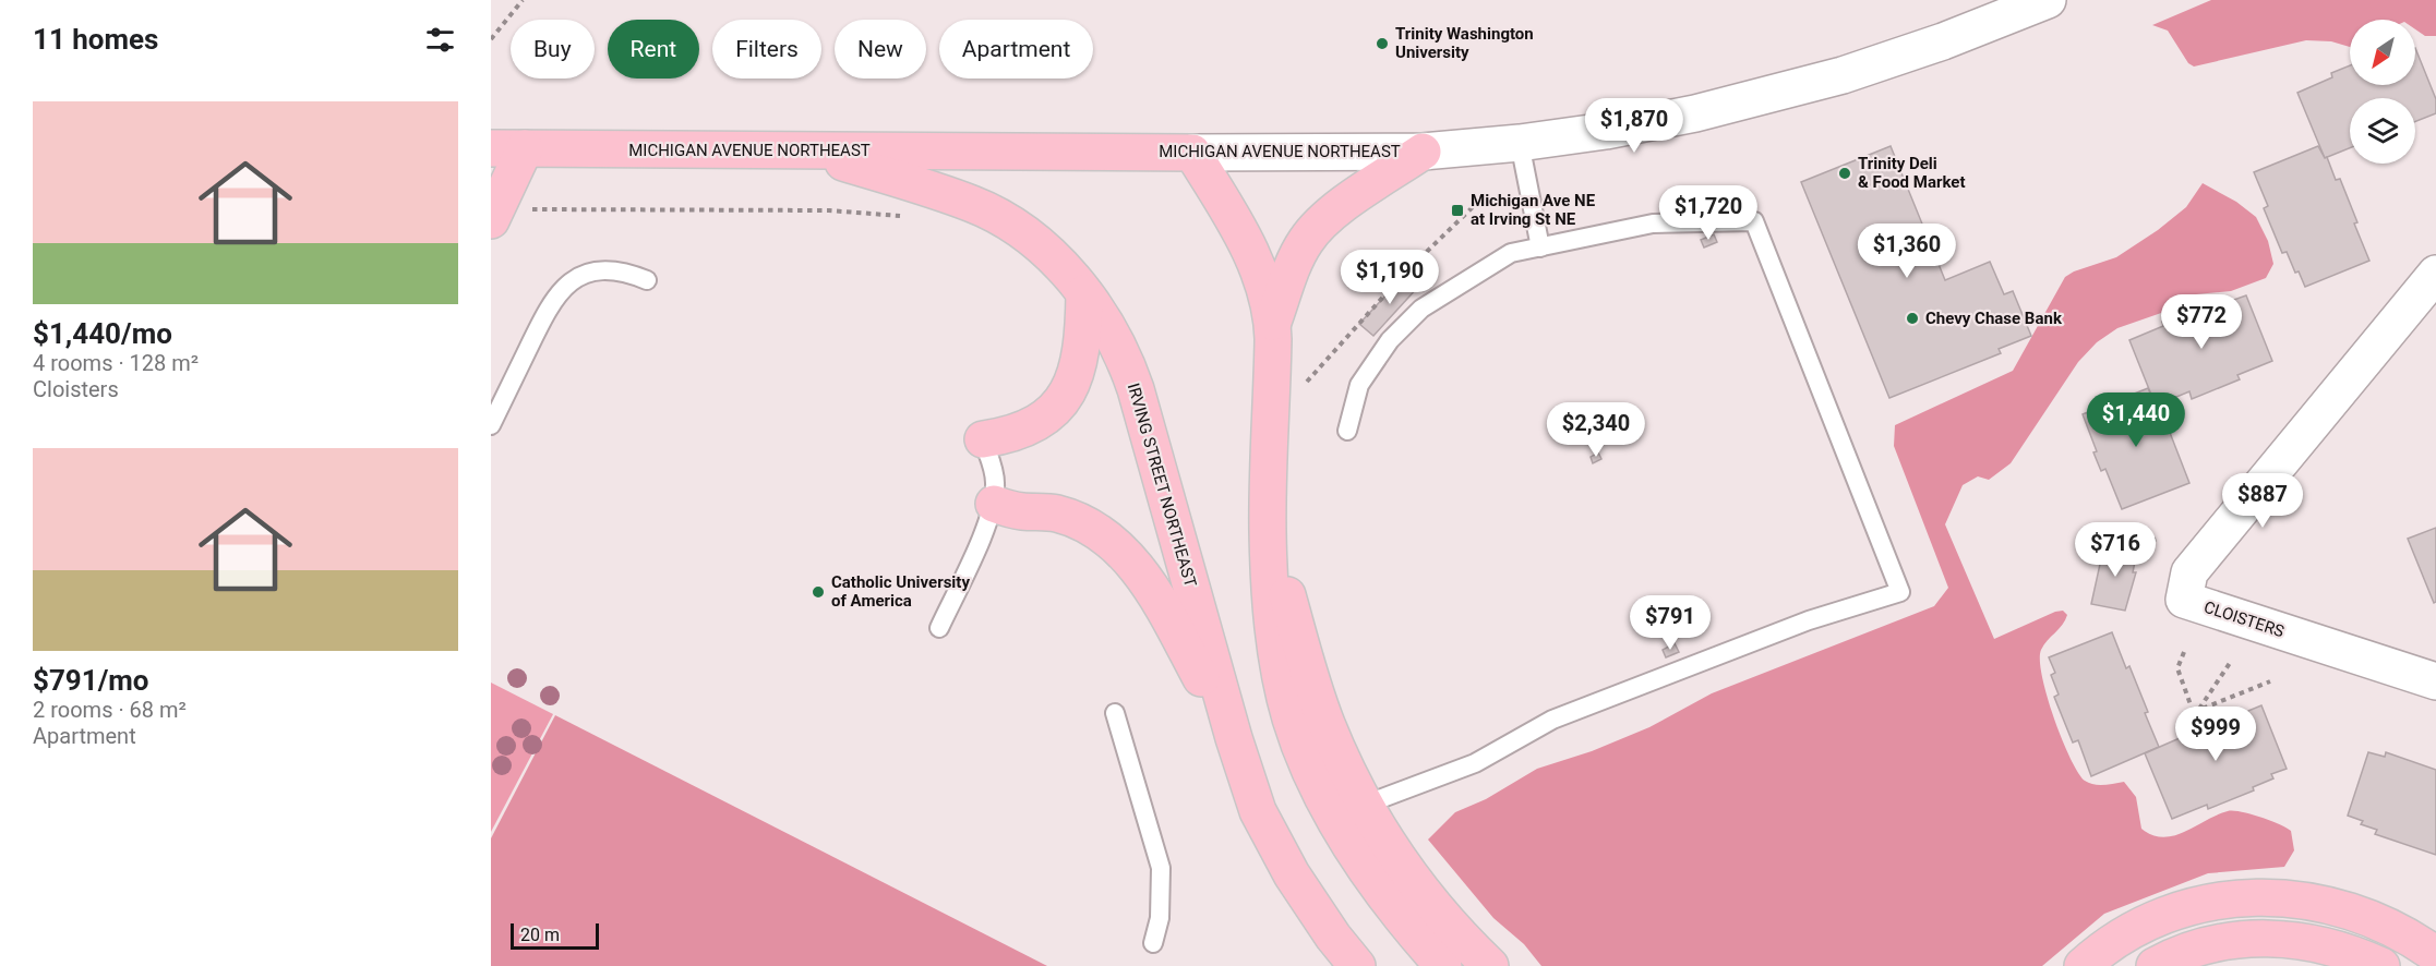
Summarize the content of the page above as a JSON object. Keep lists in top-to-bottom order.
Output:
{
  "streets": {
    "main road": ["MICHIGAN AVENUE NORTHEAST", "IRVING STREET NORTHEAST", "CLOISTERS"]
  },
  "crossings": [
    ["MICHIGAN AVENUE NORTHEAST", "IRVING STREET NORTHEAST"]
  ],
  "places": {
    "other": [
      "Trinity Washington University",
      "Trinity Deli & Food Market",
      "Chevy Chase Bank",
      "Catholic University of America"
    ],
    "transit": ["Michigan Ave NE at Irving St NE"]
  },
  "scale_bar": "20 m",
  "north": "bottom left",
  "page": {
    "heading": "11 homes",
    "chip": [
      "Buy",
      "Rent",
      "Filters",
      "New",
      "Apartment"
    ],
    "list": [
      {
        "name": "$1,440/mo",
        "note": "4 rooms · 128 m² · Cloisters"
      },
      {
        "name": "$791/mo",
        "note": "2 rooms · 68 m² · Apartment"
      }
    ],
    "price": [
      "$1,870",
      "$1,720",
      "$1,360",
      "$1,190",
      "$772",
      "$1,440",
      "$2,340",
      "$887",
      "$716",
      "$791",
      "$999"
    ],
    "scale": "20 m"
  }
}
